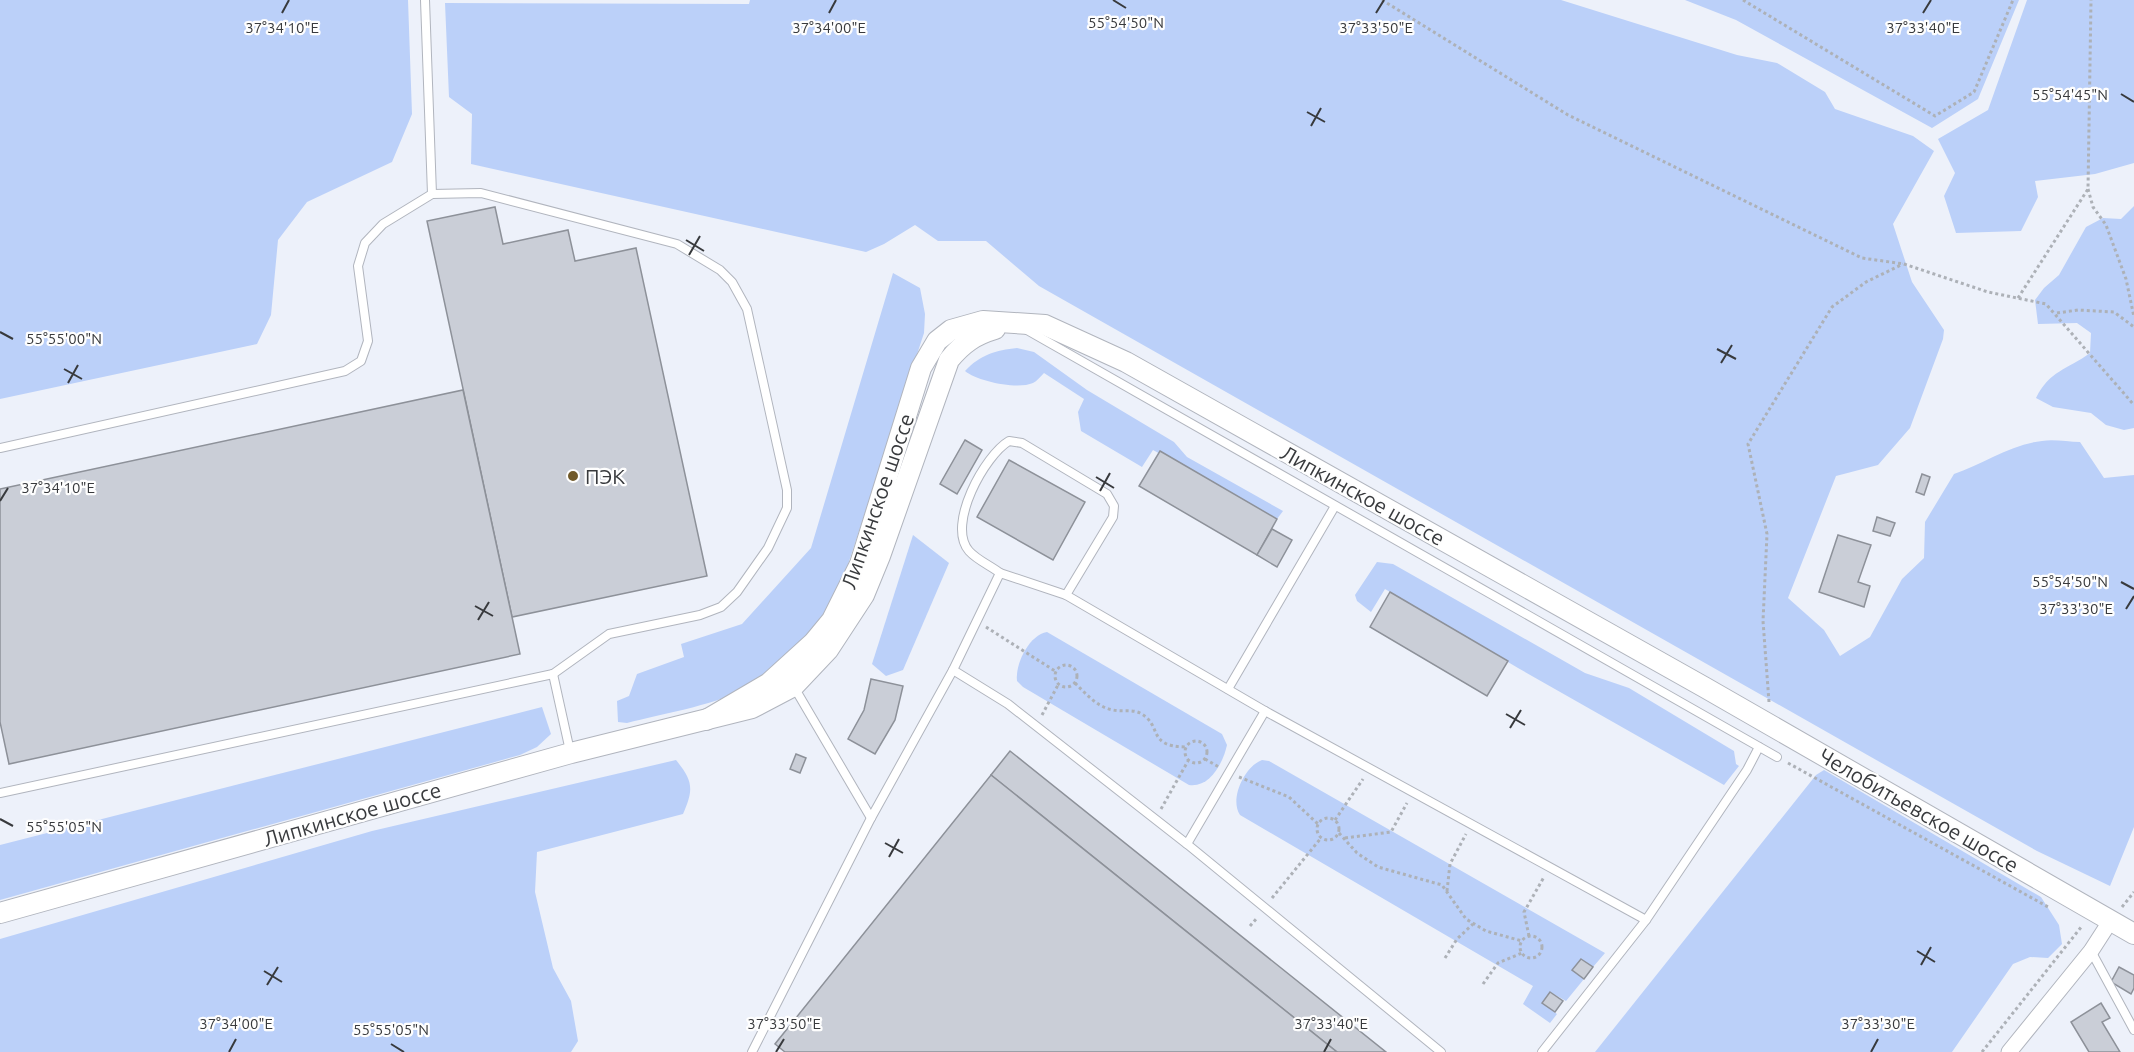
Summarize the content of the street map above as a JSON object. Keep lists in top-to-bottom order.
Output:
{
  "streets": {
    "street": ["Липкинское шоссе", "Челобитьевское шоссе"]
  },
  "crossings": [
    ["Липкинское шоссе", "Челобитьевское шоссе"]
  ],
  "places": ["ПЭК"],
  "coordinates": [
    "55°54'50\"N",
    "37°34'10\"E",
    "37°33'40\"E",
    "37°34'00\"E",
    "37°33'50\"E",
    "55°54'45\"N",
    "55°55'00\"N",
    "37°33'30\"E",
    "55°55'05\"N"
  ]
}
